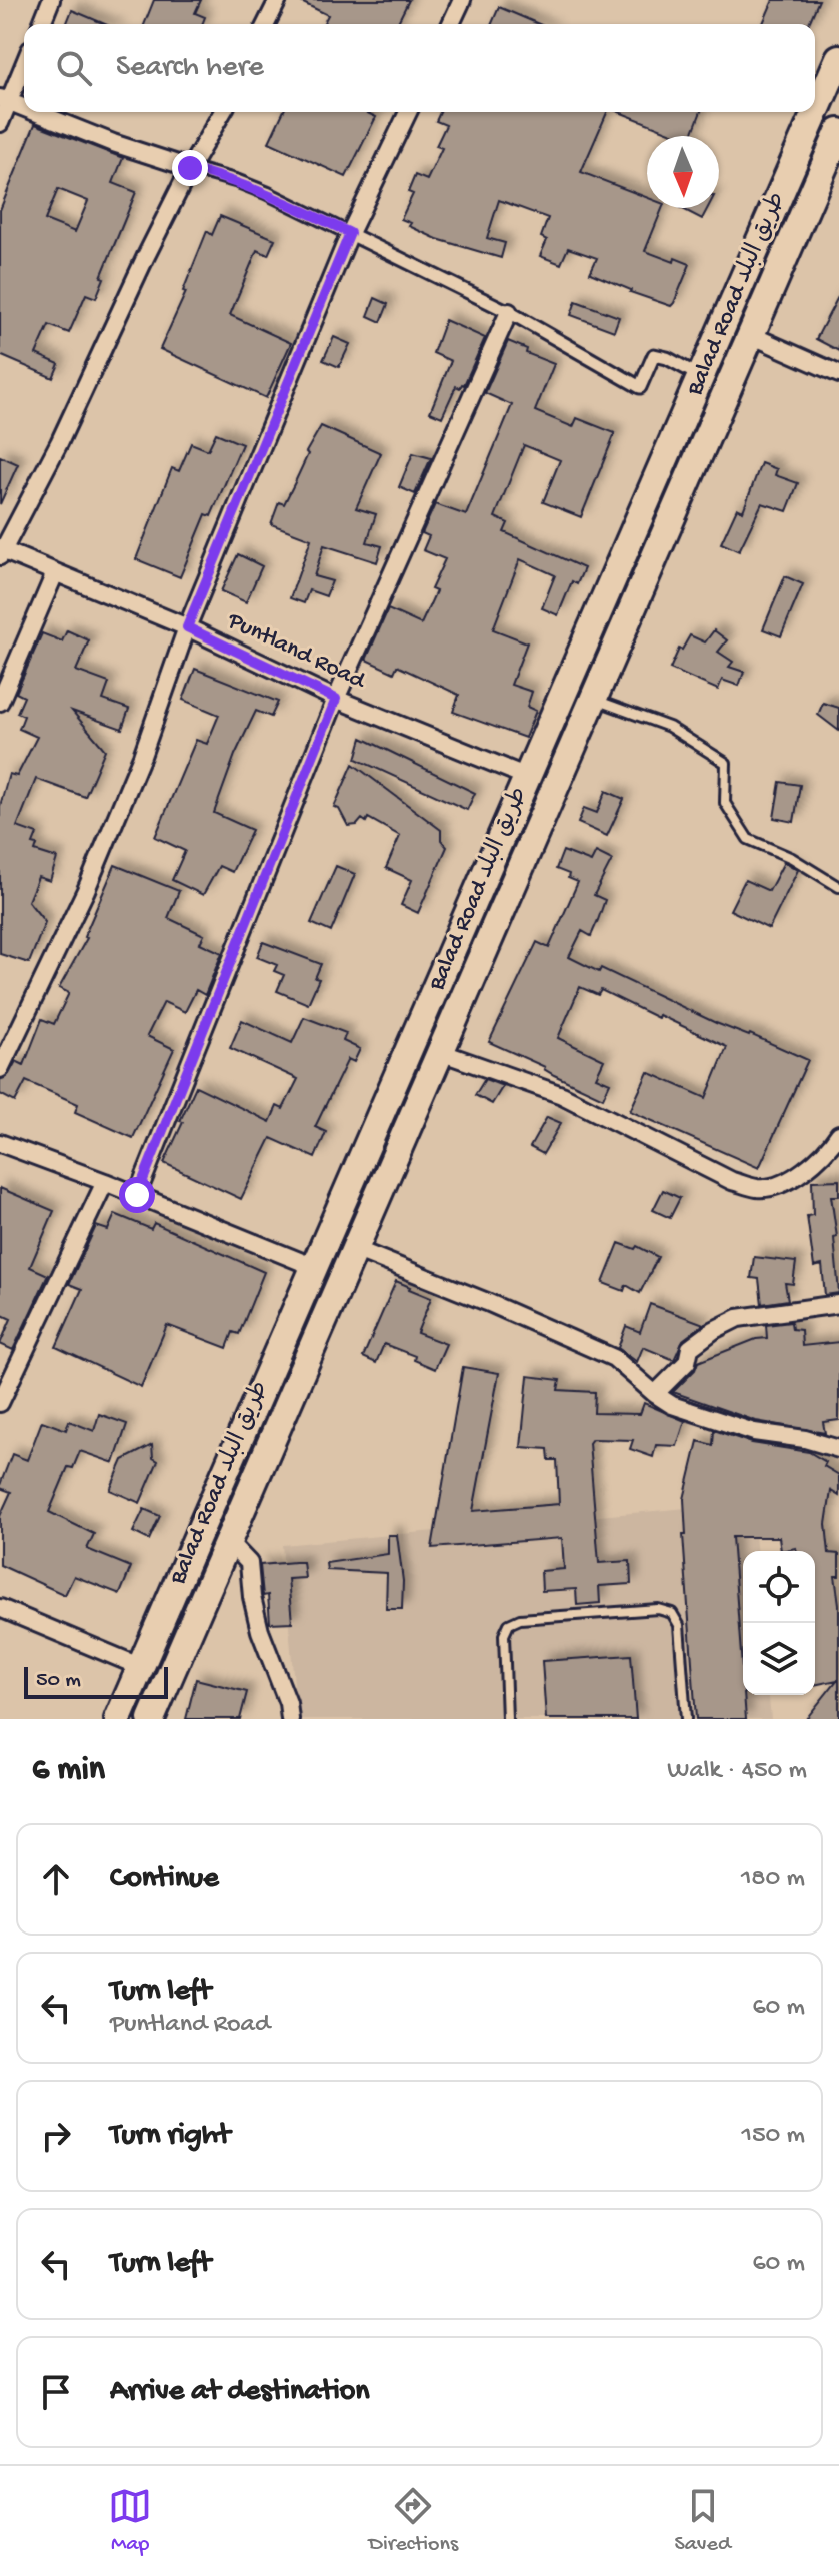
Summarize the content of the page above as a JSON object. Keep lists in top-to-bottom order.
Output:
{
  "streets": {
    "highway": ["Balad Road طريق البلد"],
    "street": ["Puntland Road"]
  },
  "crossings": [
    ["Balad Road طريق البلد", "Puntland Road"]
  ],
  "scale_bar": "50 m",
  "north": "bottom",
  "page": {
    "search": "Search here",
    "scale": "50 m",
    "heading": ["6 min", "Walk · 450 m"],
    "list": [
      ["Continue", "180 m"],
      ["Turn left", "Puntland Road", "60 m"],
      ["Turn right", "150 m"],
      ["Turn left", "60 m"],
      "Arrive at destination"
    ],
    "nav": ["Map", "Directions", "Saved"]
  }
}
